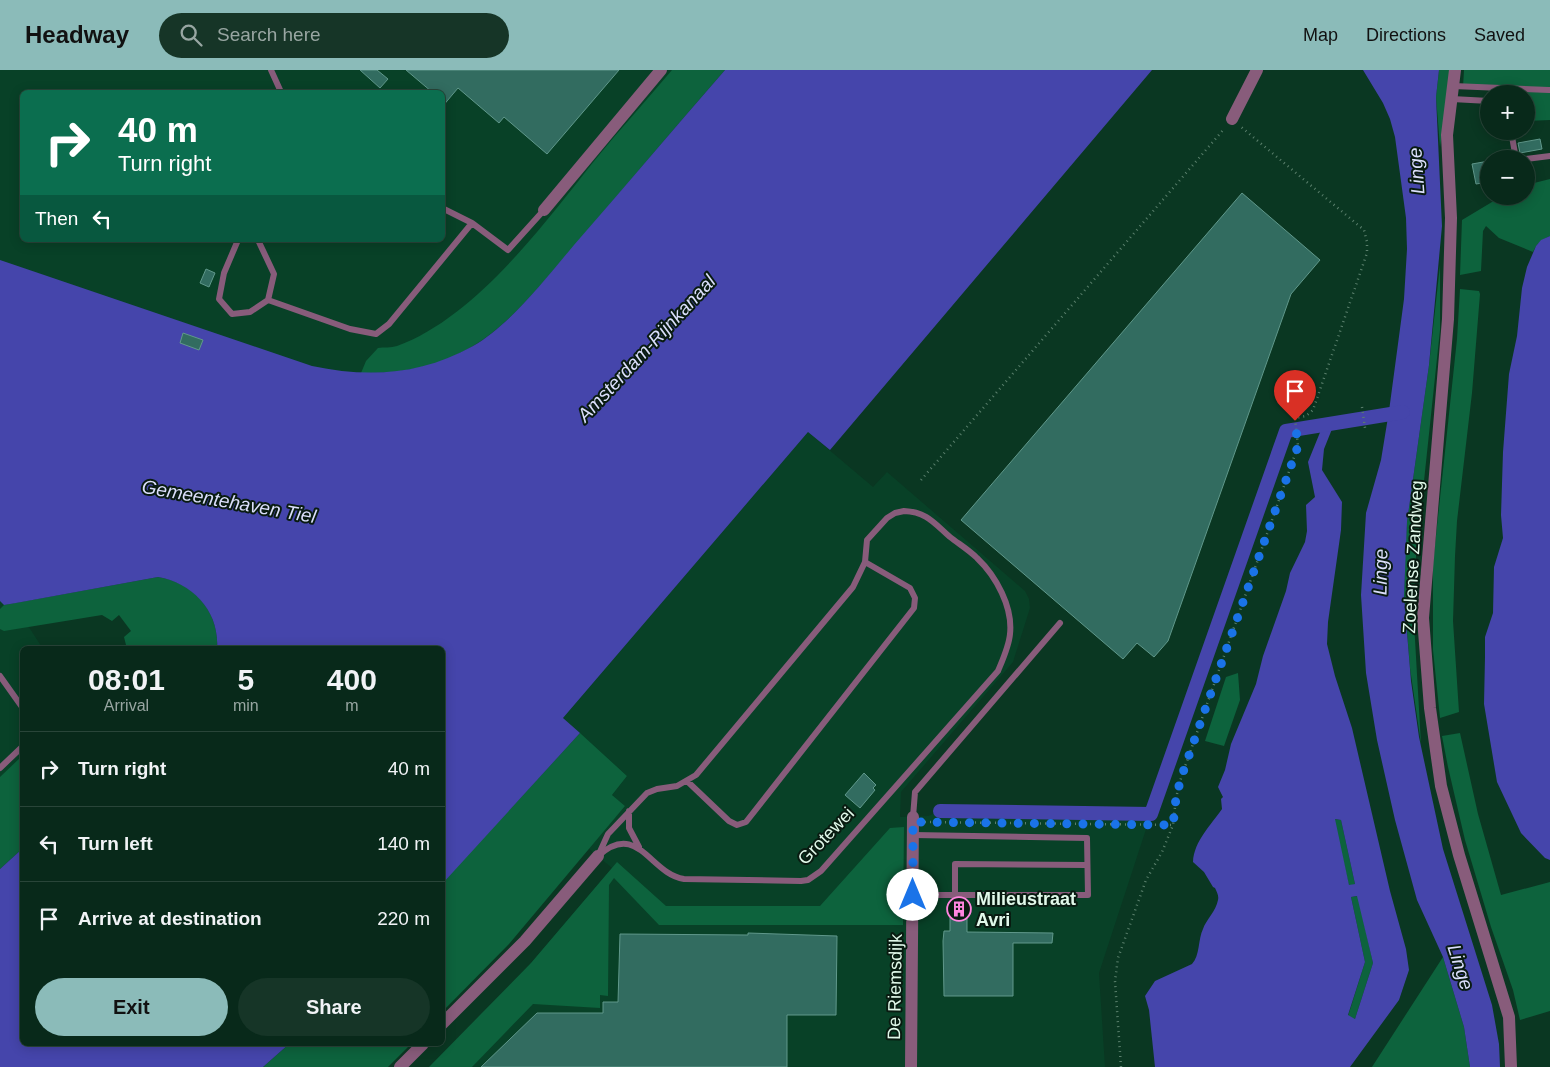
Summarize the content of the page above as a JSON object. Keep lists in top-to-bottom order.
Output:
{
  "streets": {
    "street": ["Zoelense Zandweg", "De Riemsdijk"],
    "lane": ["Grotewei"]
  },
  "water": ["Linge", "Amsterdam-Rijnkanaal", "Gemeentehaven Tiel"],
  "places": {
    "building": ["Milieustraat Avri"]
  },
  "page": {
    "header": "Headway",
    "search": "Search here",
    "nav": ["Map", "Directions", "Saved"],
    "map_buttons": ["+", "−"],
    "turn": ["40 m", "Turn right"],
    "then": "Then",
    "eta": [
      "08:01",
      "Arrival",
      "5",
      "min",
      "400",
      "m"
    ],
    "list": [
      {
        "name": "Turn right",
        "value": "40 m"
      },
      {
        "name": "Turn left",
        "value": "140 m"
      },
      {
        "name": "Arrive at destination",
        "value": "220 m"
      }
    ],
    "buttons": ["Exit", "Share"]
  }
}
